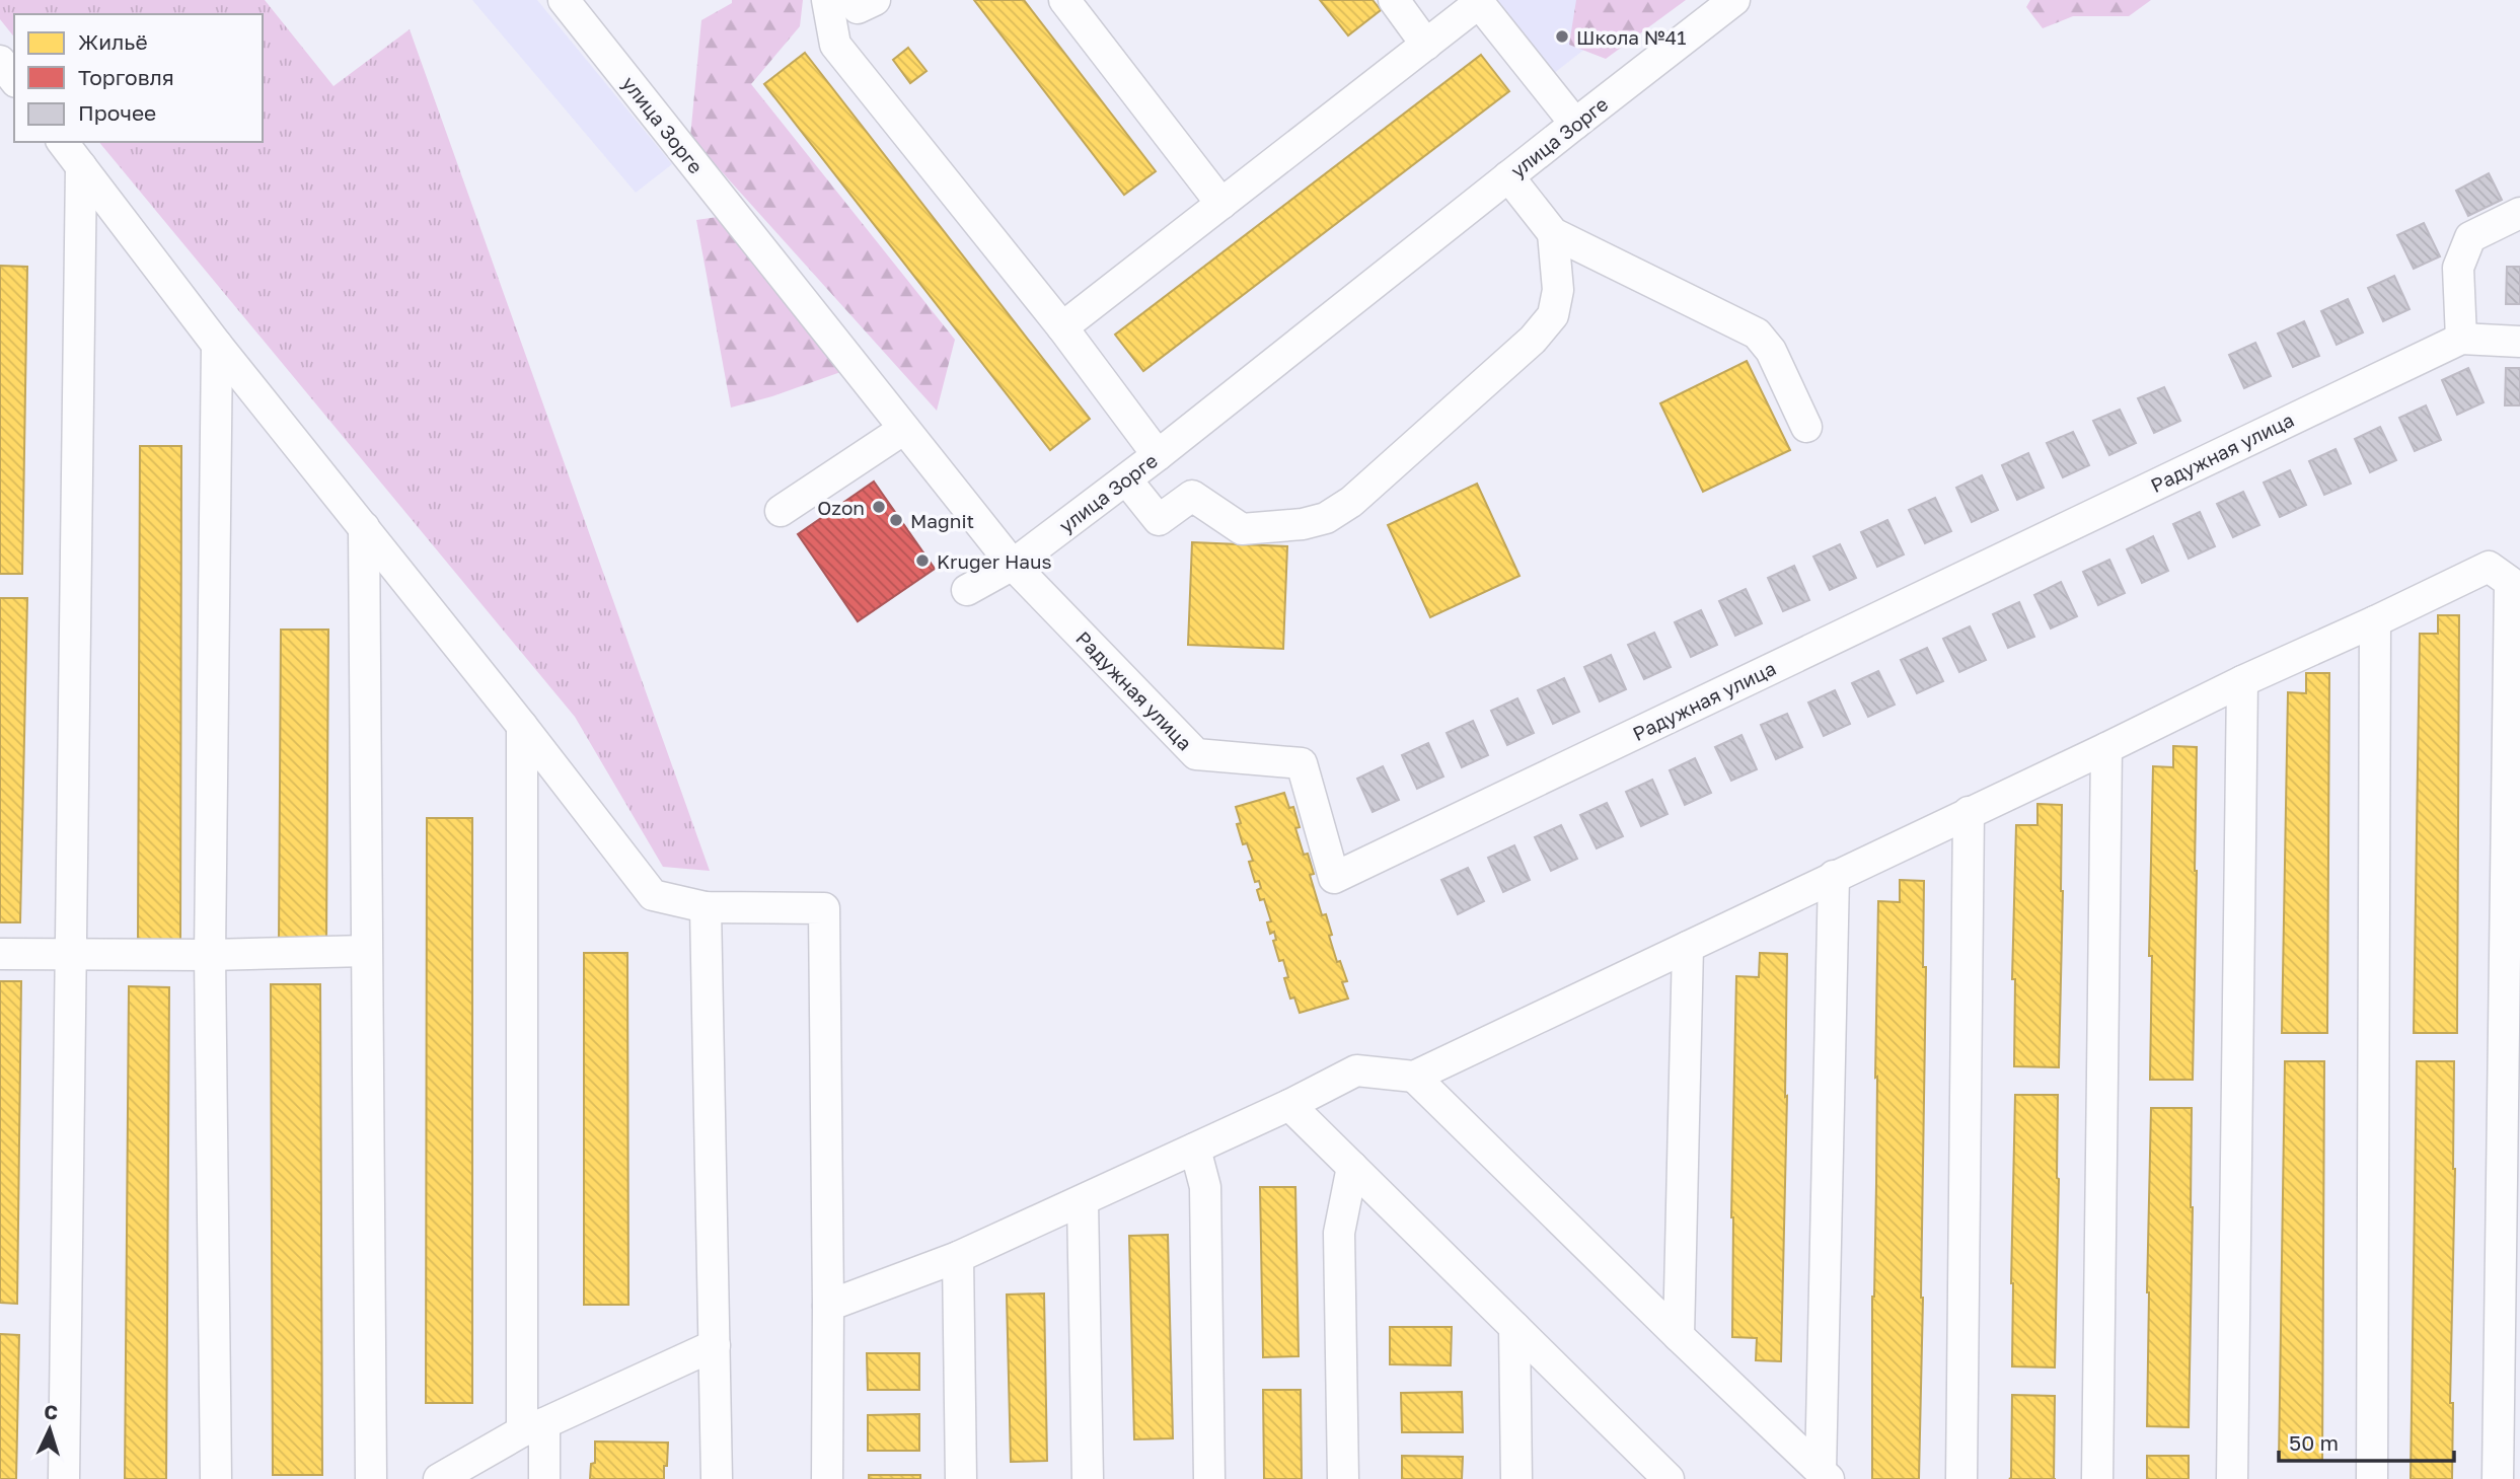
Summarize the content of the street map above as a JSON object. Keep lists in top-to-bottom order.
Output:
{
  "streets": {
    "street": ["улица Зорге", "Радужная улица"]
  },
  "crossings": [
    ["улица Зорге", "Радужная улица"]
  ],
  "places": [
    "Школа №41",
    "Ozon",
    "Magnit",
    "Kruger Haus"
  ],
  "legend": ["Жильё", "Торговля", "Прочее"],
  "scale_bar": "50 m",
  "north": "top"
}
